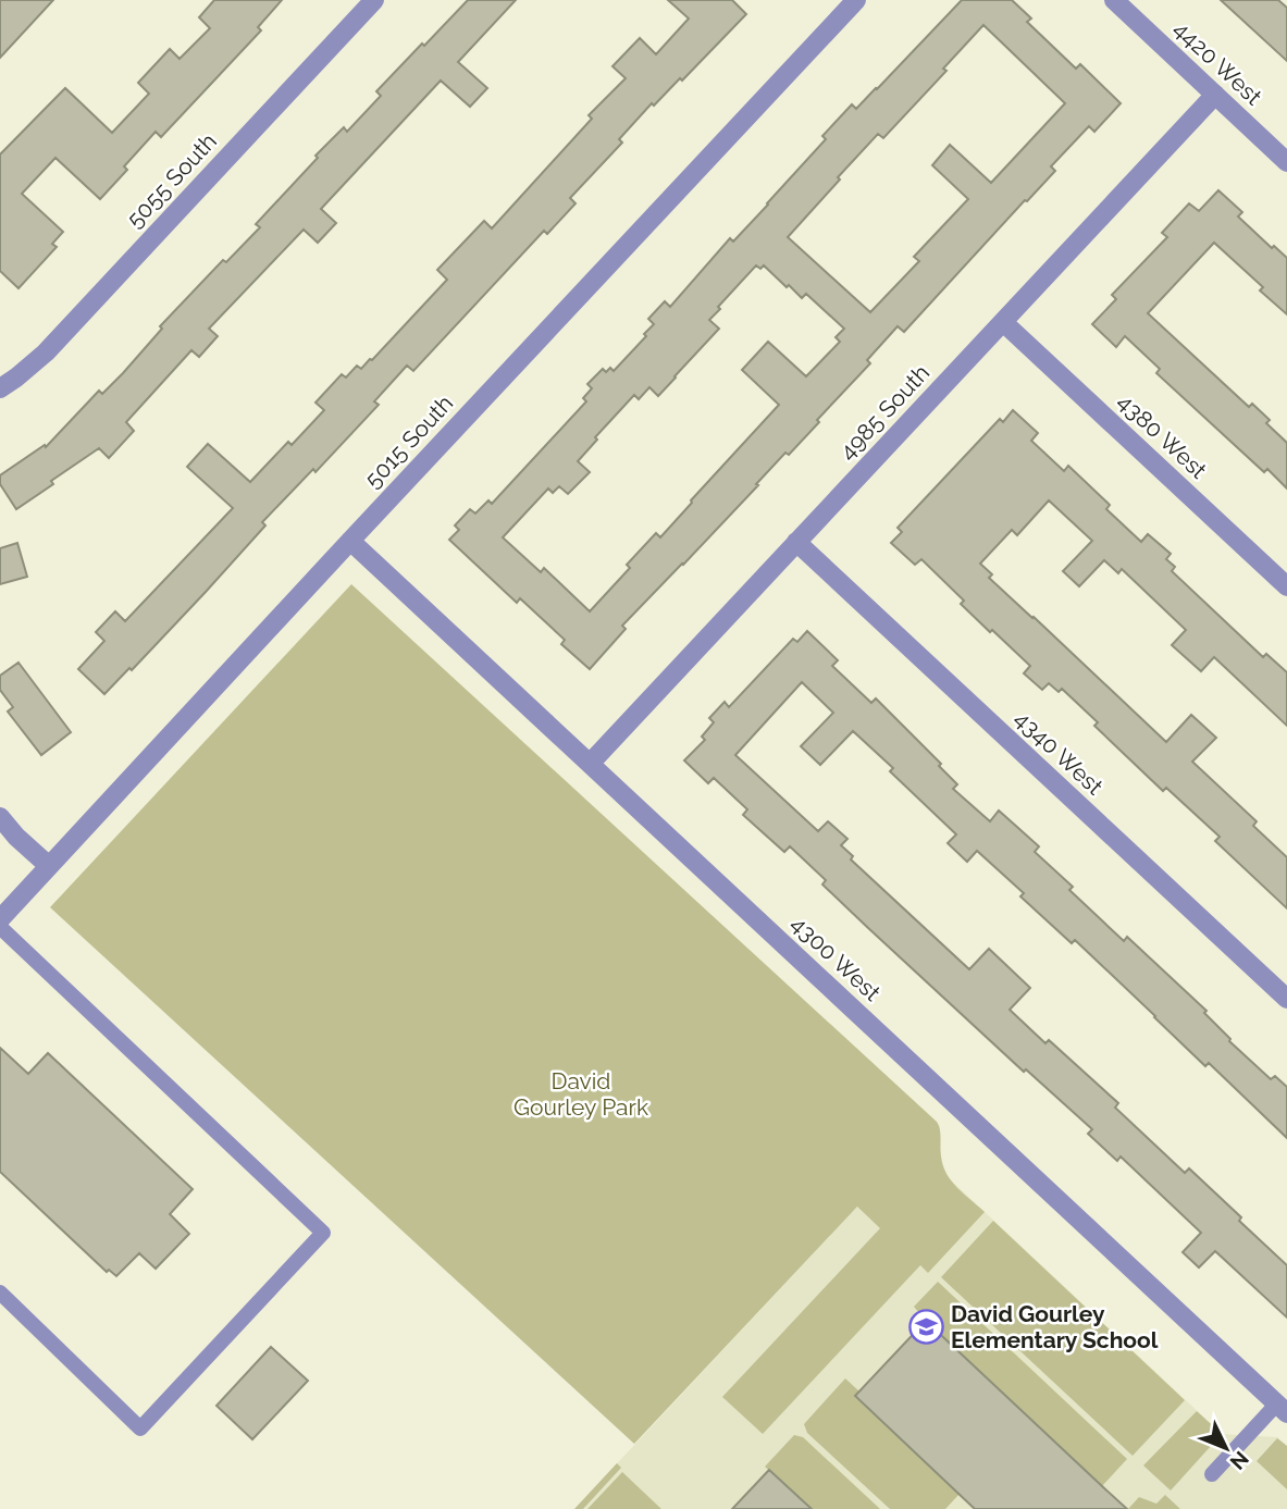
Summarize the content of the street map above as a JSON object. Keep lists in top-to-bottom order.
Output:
{
  "streets": {
    "street": [
      "4420 West",
      "5055 South",
      "4985 South",
      "4380 West",
      "5015 South",
      "4340 West",
      "4300 West"
    ]
  },
  "crossings": [
    ["4420 West", "4985 South"],
    ["4985 South", "4380 West"],
    ["4985 South", "4340 West"],
    ["4985 South", "4300 West"],
    ["5015 South", "4300 West"]
  ],
  "parks": ["David Gourley Park"],
  "places": {
    "school or university": ["David Gourley Elementary School"]
  },
  "north": "bottom right"
}
